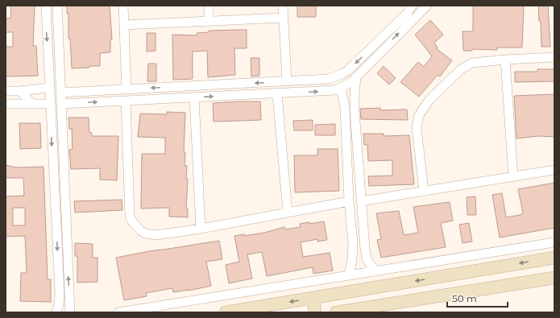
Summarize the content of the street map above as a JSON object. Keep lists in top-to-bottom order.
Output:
{
  "scale_bar": "50 m"
}
